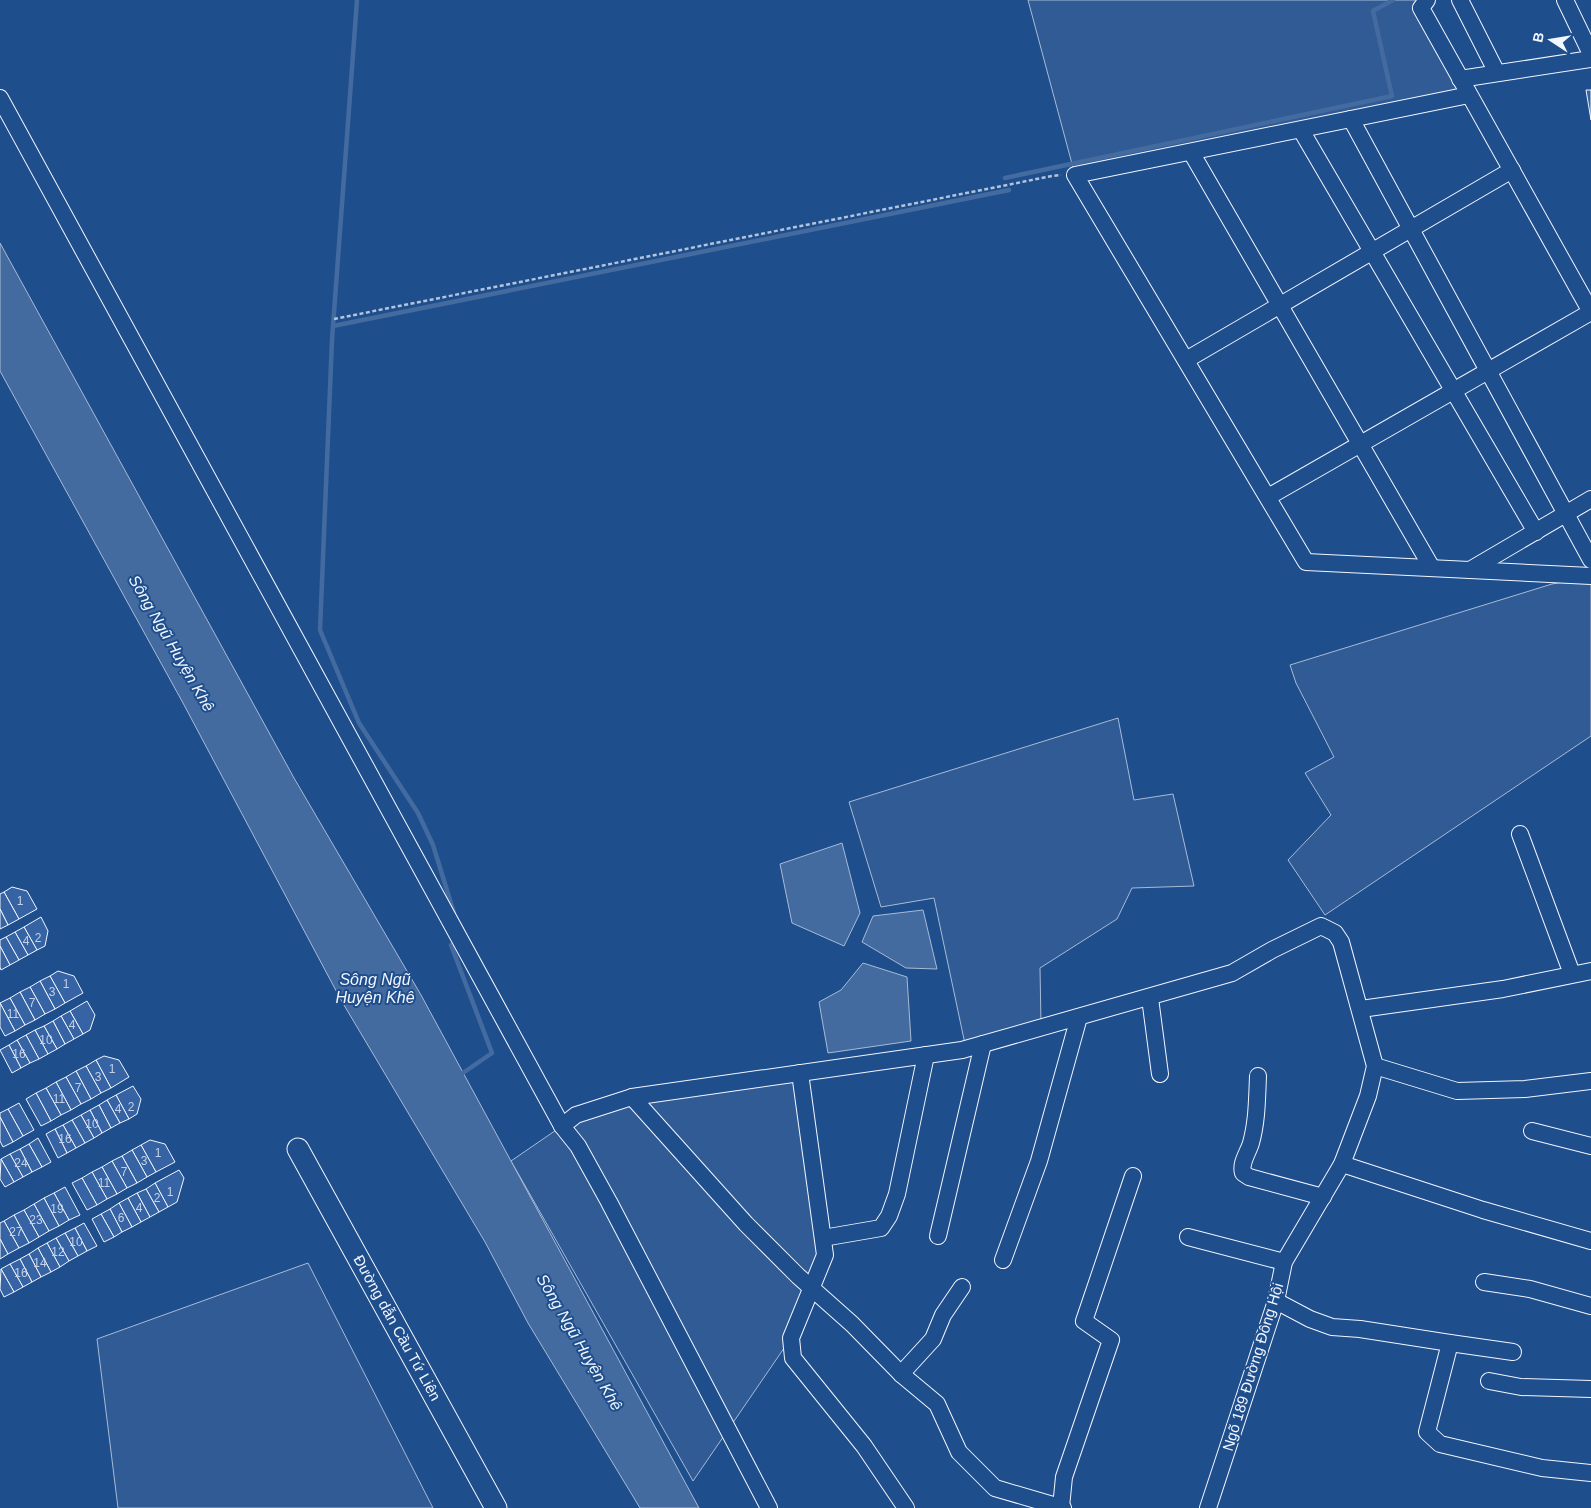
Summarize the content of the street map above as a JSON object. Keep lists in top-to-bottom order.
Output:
{
  "streets": {
    "main road": ["Đường dẫn Cầu Tứ Liên"],
    "street": ["Ngõ 189 Đường Đông Hội"]
  },
  "water": ["Sông Ngũ Huyện Khê"],
  "house_numbers": [
    "1",
    "2",
    "4",
    "1",
    "3",
    "7",
    "11",
    "4",
    "10",
    "16",
    "1",
    "3",
    "7",
    "11",
    "2",
    "4",
    "10",
    "16",
    "1",
    "3",
    "24",
    "7",
    "11",
    "1",
    "2",
    "4",
    "19",
    "6",
    "23",
    "27",
    "10",
    "12",
    "14",
    "16"
  ],
  "north": "left"
}
